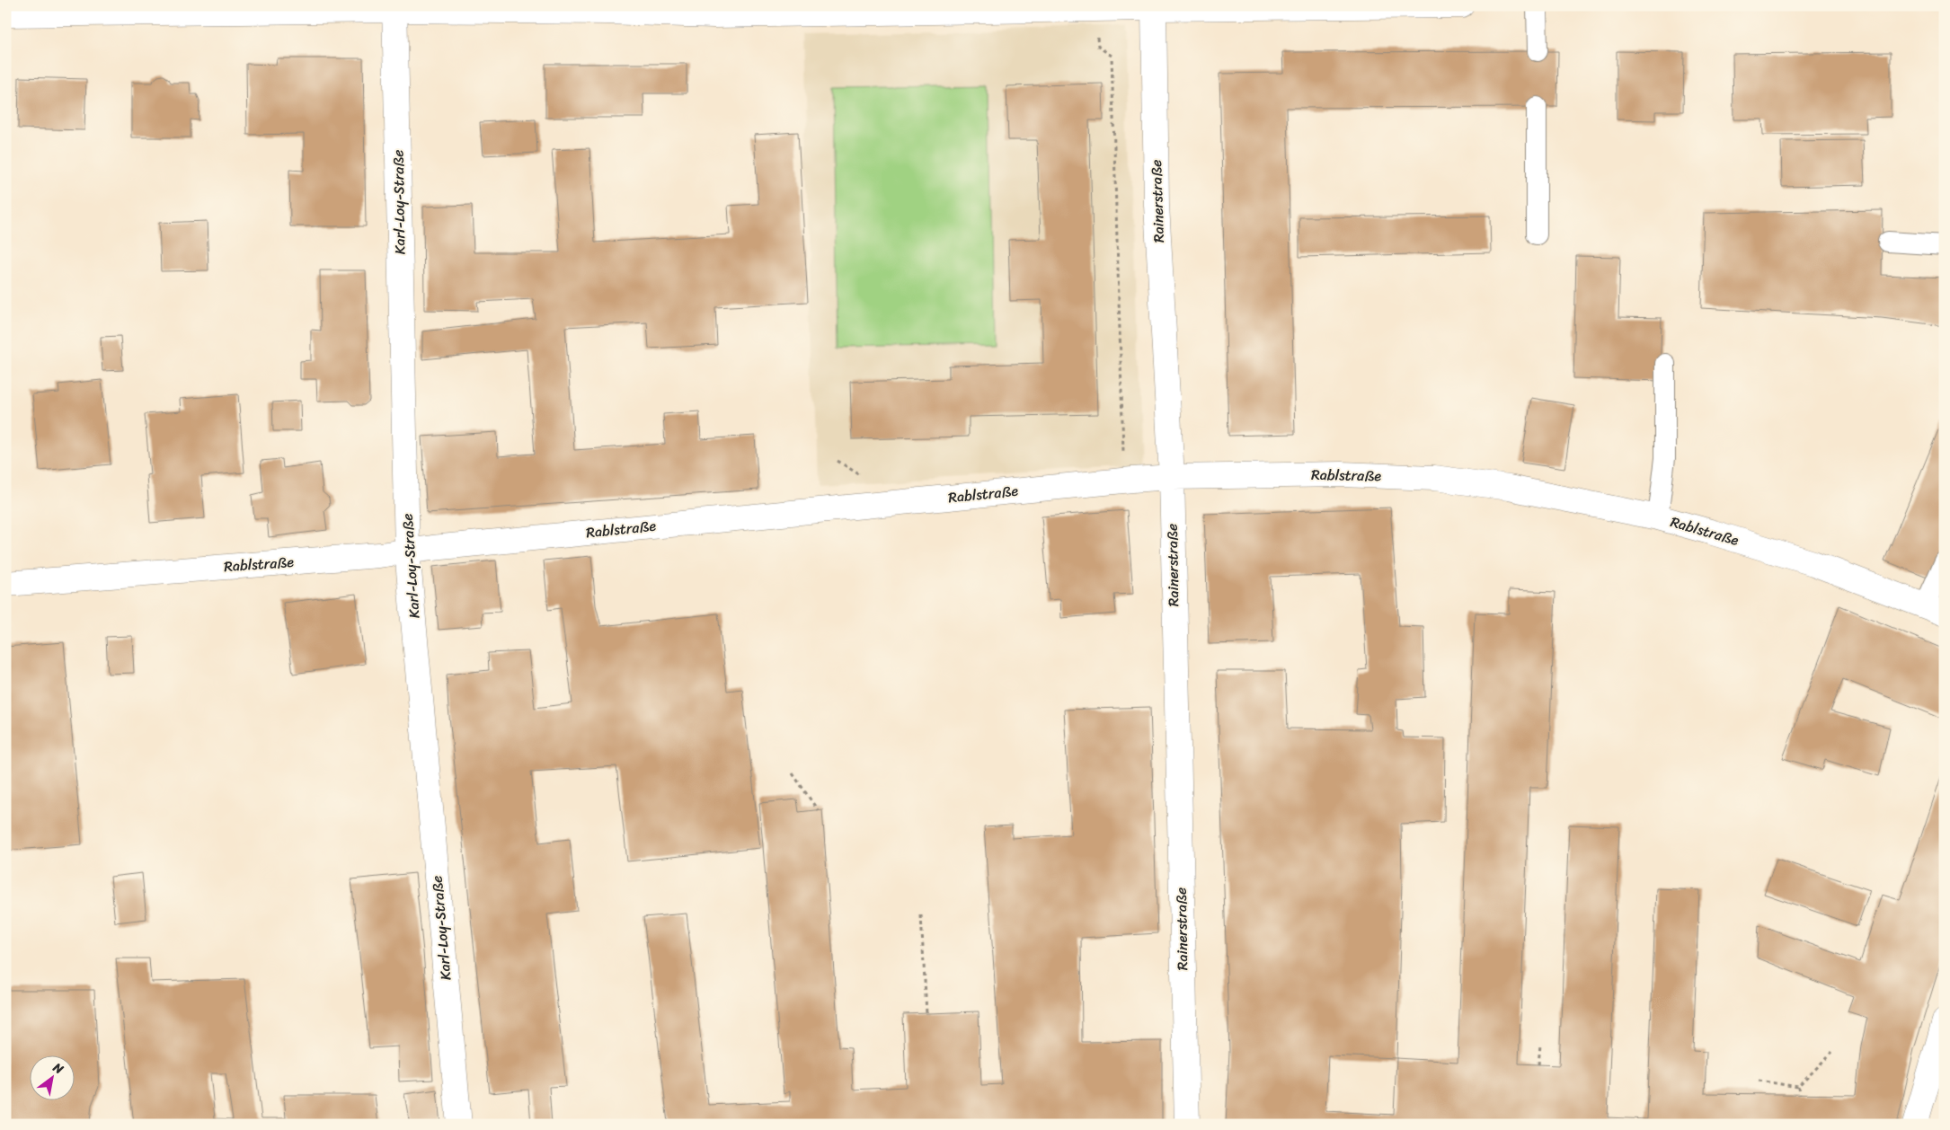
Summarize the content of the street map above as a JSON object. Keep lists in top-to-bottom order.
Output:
{
  "streets": {
    "street": ["Rainerstraße", "Karl-Loy-Straße", "Rablstraße"]
  },
  "crossings": [
    ["Rainerstraße", "Rablstraße"],
    ["Karl-Loy-Straße", "Rablstraße"]
  ],
  "north": "top right"
}
